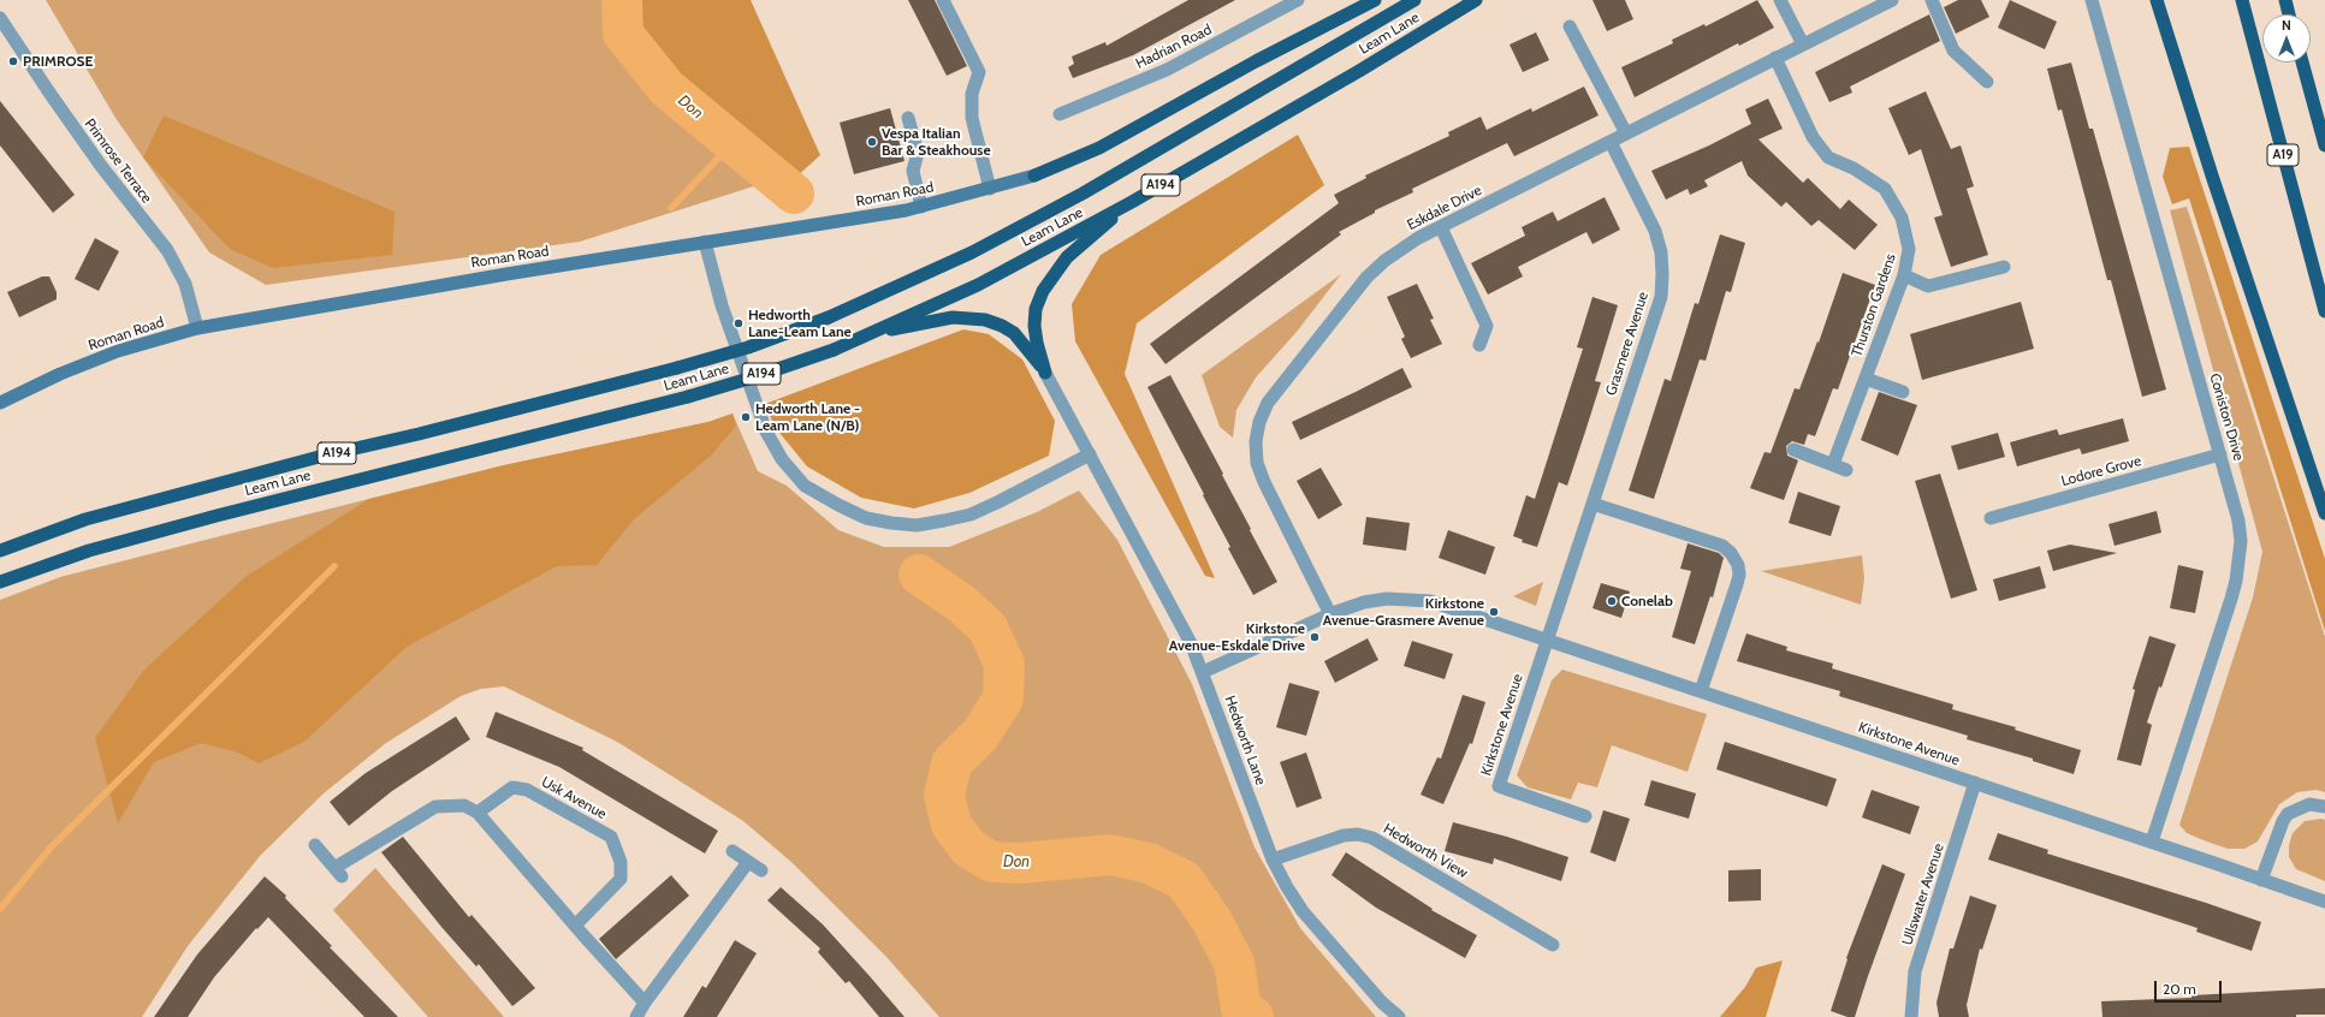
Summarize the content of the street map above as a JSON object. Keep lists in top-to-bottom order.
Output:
{
  "streets": {
    "highway": ["Leam Lane", "A19", "A194"],
    "main road": ["Roman Road"],
    "street": [
      "Hadrian Road",
      "Primrose Terrace",
      "Eskdale Drive",
      "Thurston Gardens",
      "Grasmere Avenue",
      "Coniston Drive",
      "Lodore Grove",
      "Kirkstone Avenue",
      "Hedworth Lane",
      "Usk Avenue",
      "Hedworth View",
      "Ullswater Avenue"
    ]
  },
  "crossings": [
    ["Leam Lane", "A194"],
    ["Primrose Terrace", "Roman Road"],
    ["A194", "Hedworth Lane"],
    ["Eskdale Drive", "Thurston Gardens"],
    ["Eskdale Drive", "Grasmere Avenue"],
    ["Eskdale Drive", "Kirkstone Avenue"],
    ["Grasmere Avenue", "Kirkstone Avenue"],
    ["Coniston Drive", "Lodore Grove"],
    ["Coniston Drive", "Kirkstone Avenue"],
    ["Kirkstone Avenue", "Hedworth Lane"],
    ["Kirkstone Avenue", "Ullswater Avenue"],
    ["Hedworth Lane", "Hedworth View"]
  ],
  "water": ["Don"],
  "places": [
    "PRIMROSE",
    "Vespa Italian Bar & Steakhouse",
    "Hedworth Lane-Leam Lane",
    "Hedworth Lane - Leam Lane (N/B)",
    "Conelab",
    "Kirkstone Avenue-Grasmere Avenue",
    "Kirkstone Avenue-Eskdale Drive"
  ],
  "scale_bar": "20 m",
  "north": "top"
}
